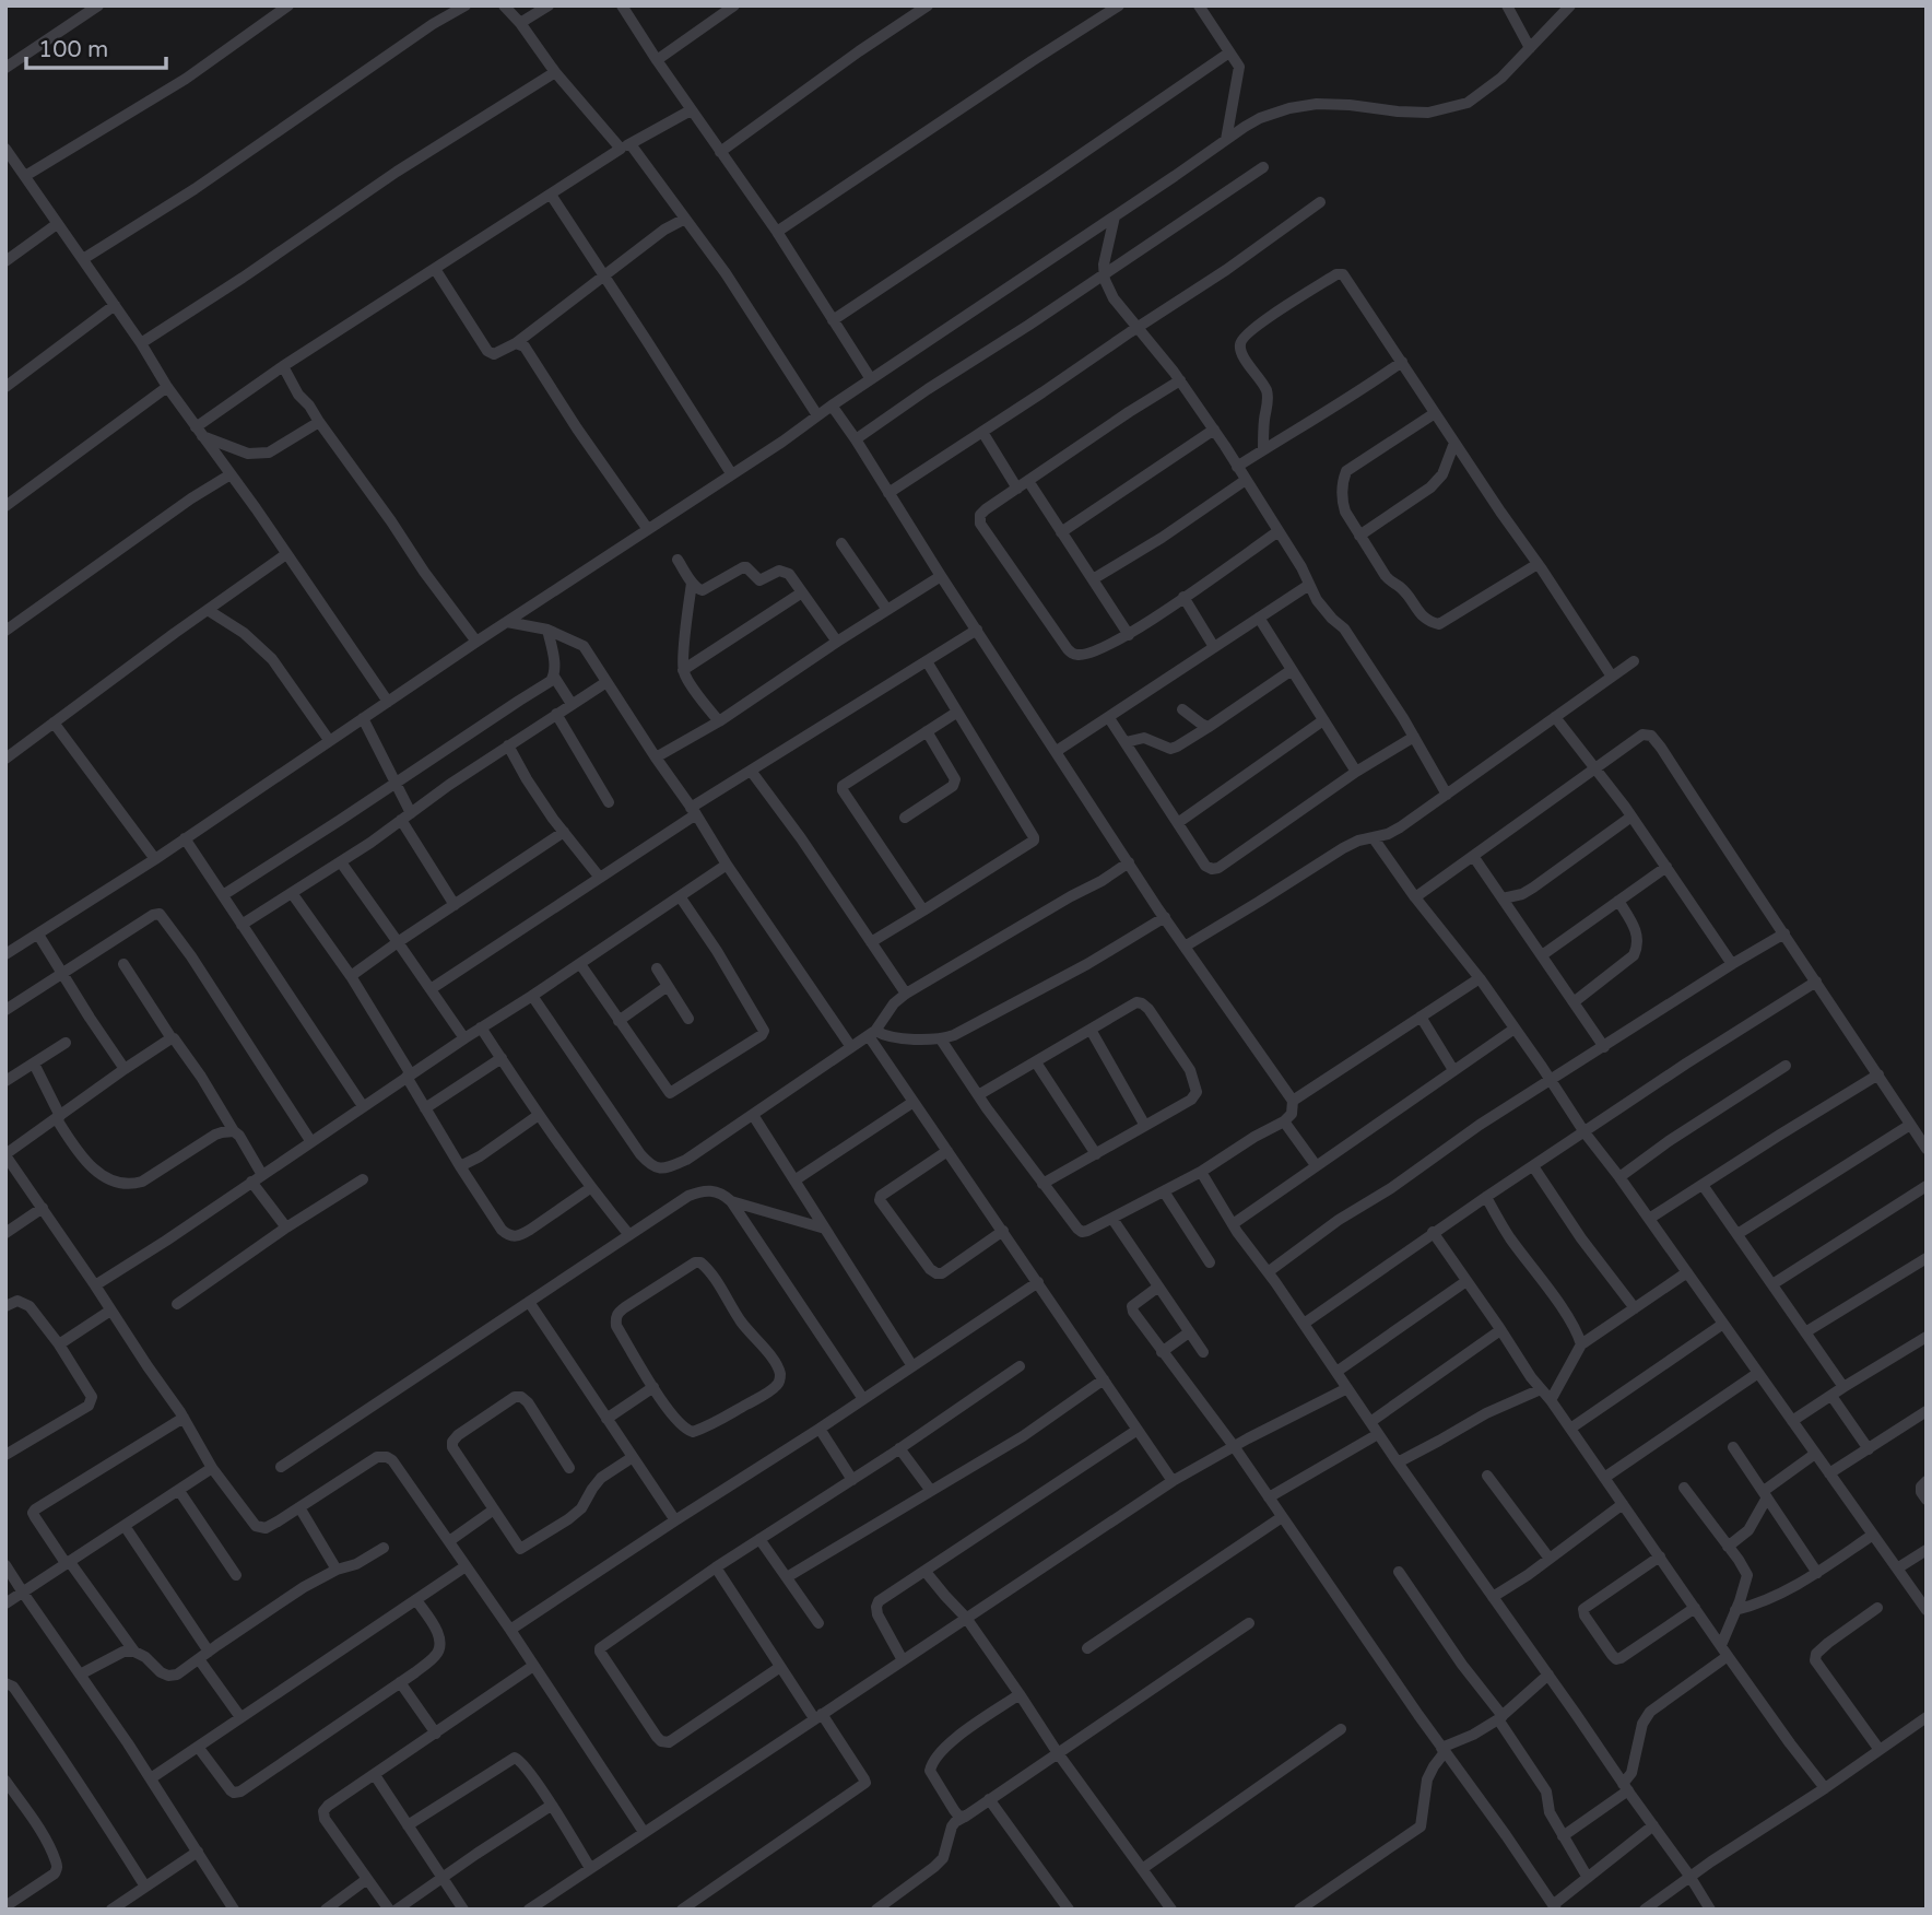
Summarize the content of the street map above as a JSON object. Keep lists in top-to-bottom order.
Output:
{
  "scale_bar": "100 m"
}
